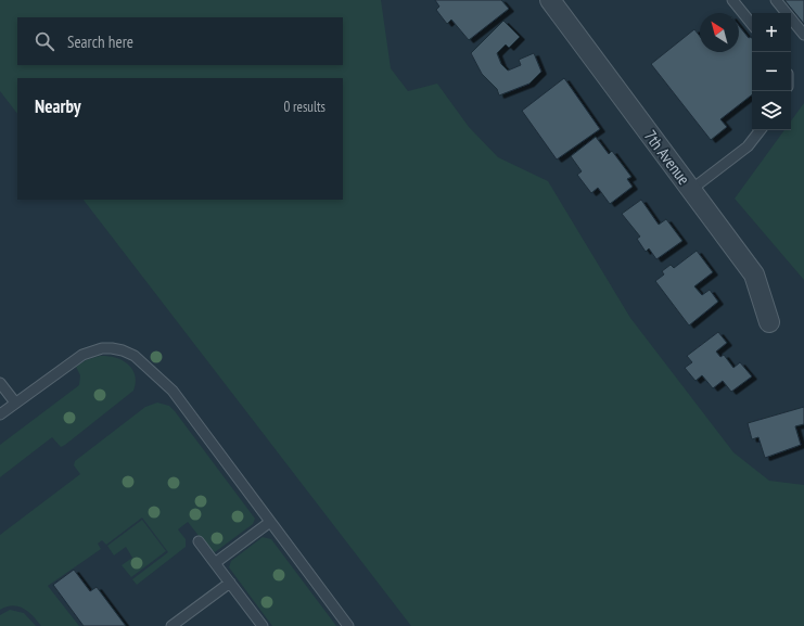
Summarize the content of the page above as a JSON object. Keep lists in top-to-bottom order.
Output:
{
  "streets": {
    "street": ["7th Avenue"]
  },
  "north": "top left",
  "page": {
    "map_buttons": ["+", "−"],
    "search": "Search here",
    "heading": ["Nearby", "0 results"]
  }
}
